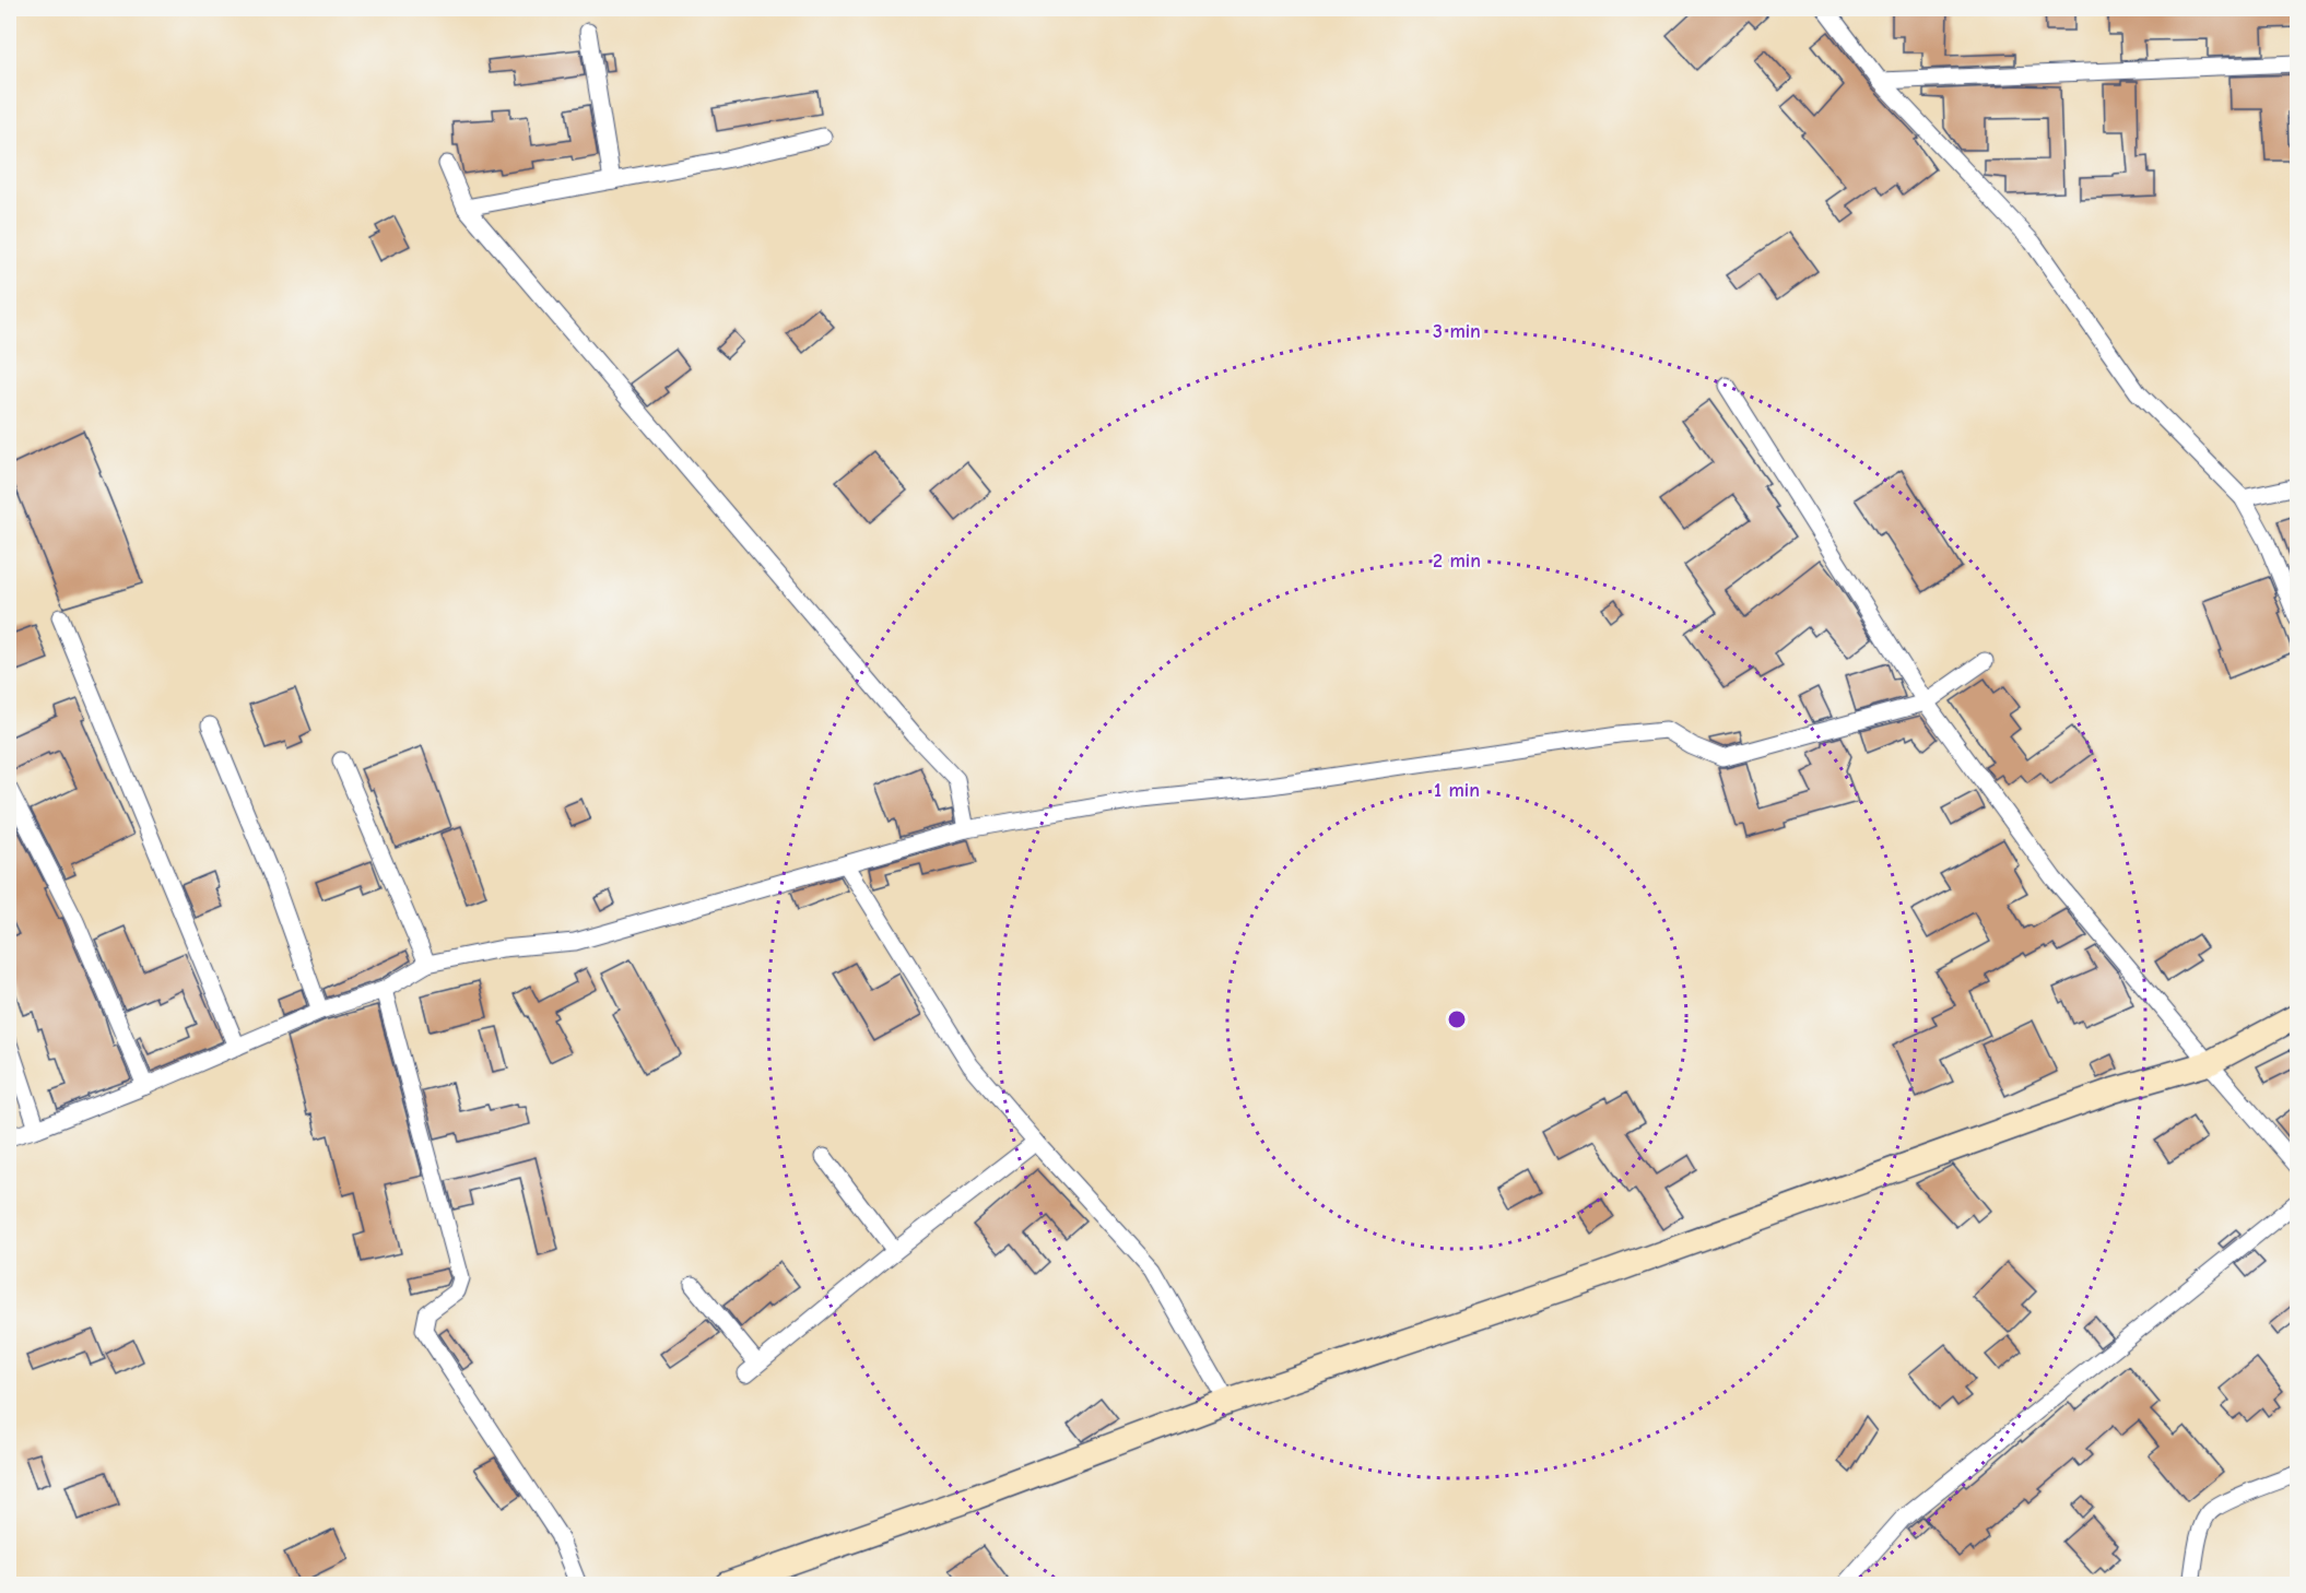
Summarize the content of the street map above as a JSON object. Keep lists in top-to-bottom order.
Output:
{
  "rings": ["3 min", "2 min", "1 min"]
}
